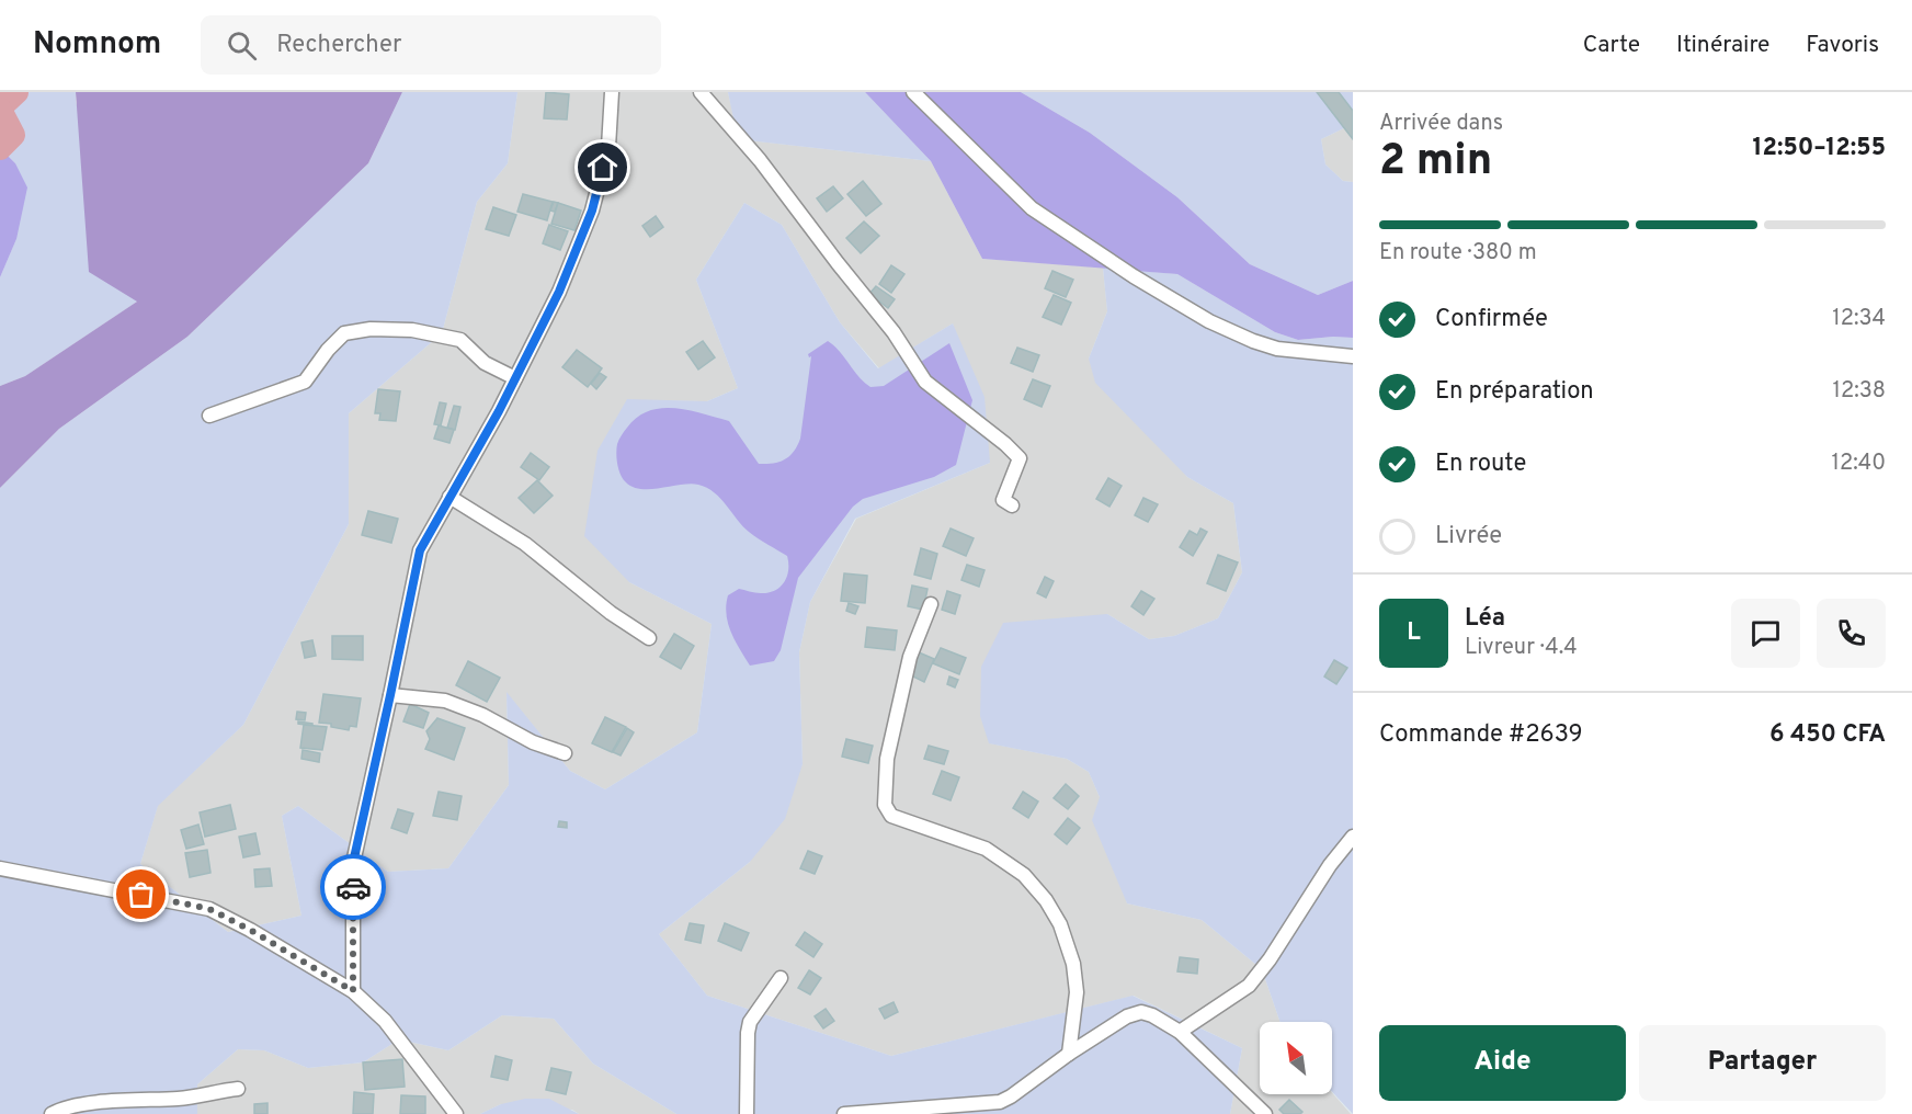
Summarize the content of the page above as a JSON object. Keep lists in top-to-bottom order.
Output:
{
  "north": "top left",
  "page": {
    "header": "Nomnom",
    "search": "Rechercher",
    "nav": ["Carte", "Itinéraire", "Favoris"],
    "heading": ["2 min", "Arrivée dans", "12:50–12:55"],
    "panel": [
      "Léa",
      "Livreur · 4.4",
      "Commande #2639",
      "6 450 CFA"
    ],
    "bar": "En route · 380 m",
    "list": [
      ["Confirmée", "12:34"],
      ["En préparation", "12:38"],
      ["En route", "12:40"],
      "Livrée"
    ],
    "round": "L",
    "buttons": ["Aide", "Partager"]
  }
}
